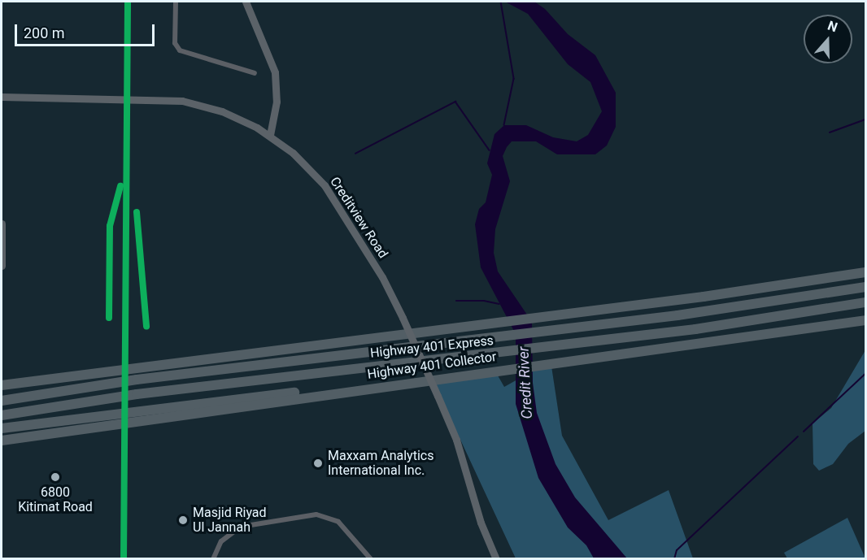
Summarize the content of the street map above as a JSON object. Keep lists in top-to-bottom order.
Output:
{
  "streets": {
    "highway": ["Highway 401 Express", "Highway 401 Collector"],
    "main road": ["Creditview Road"]
  },
  "water": ["Credit River"],
  "places": ["Maxxam Analytics International Inc.", "6800 Kitimat Road", "Masjid Riyad Ul Jannah"],
  "scale_bar": "200 m",
  "north": "top"
}
